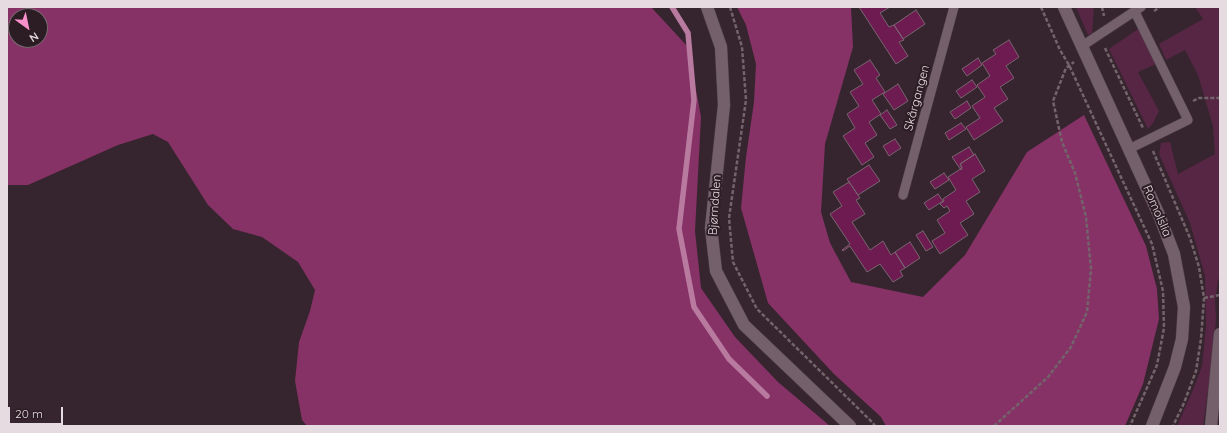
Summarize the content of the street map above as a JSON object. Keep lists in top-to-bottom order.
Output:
{
  "streets": {
    "street": ["Bjørndalen", "Romolslia"],
    "lane": ["Skårgangen"]
  },
  "scale_bar": "20 m",
  "north": "bottom right"
}
